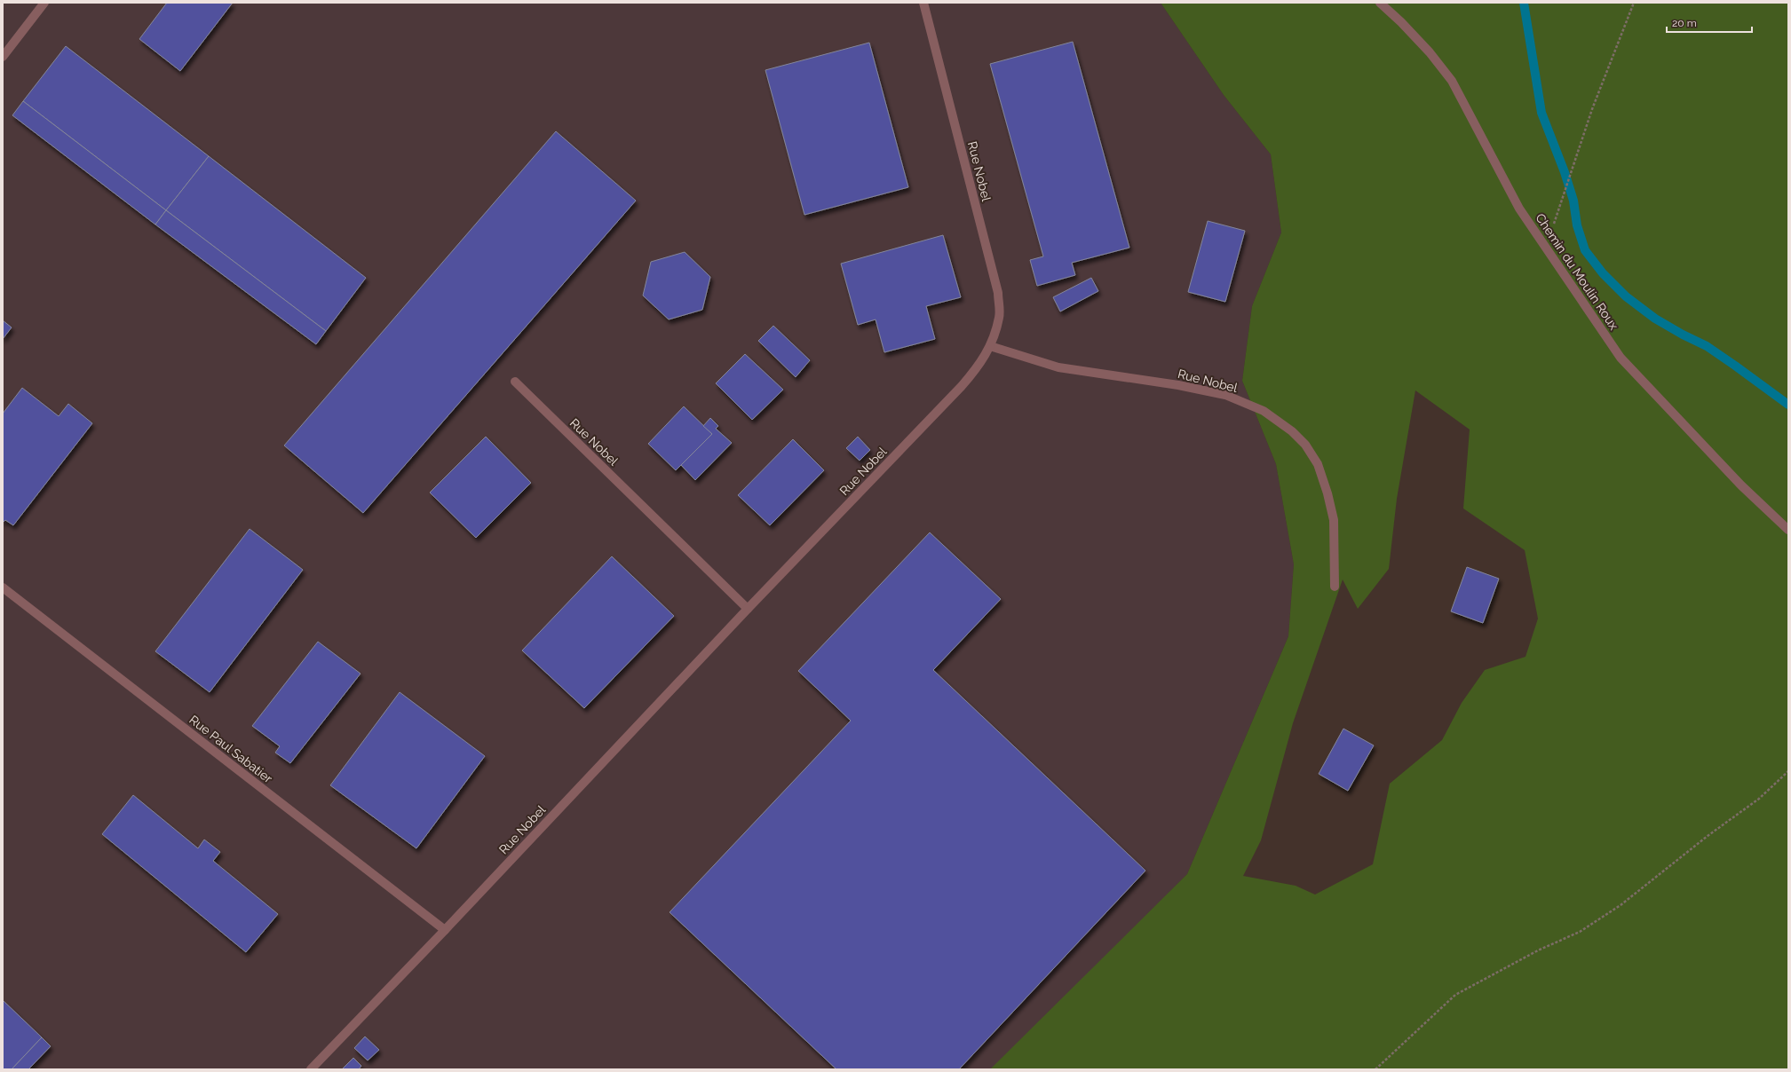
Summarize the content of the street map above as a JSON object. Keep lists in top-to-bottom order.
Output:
{
  "streets": {
    "street": ["Rue Nobel", "Chemin du Moulin Roux", "Rue Paul Sabatier"]
  },
  "crossings": [
    ["Rue Nobel", "Rue Paul Sabatier"]
  ],
  "scale_bar": "20 m"
}
